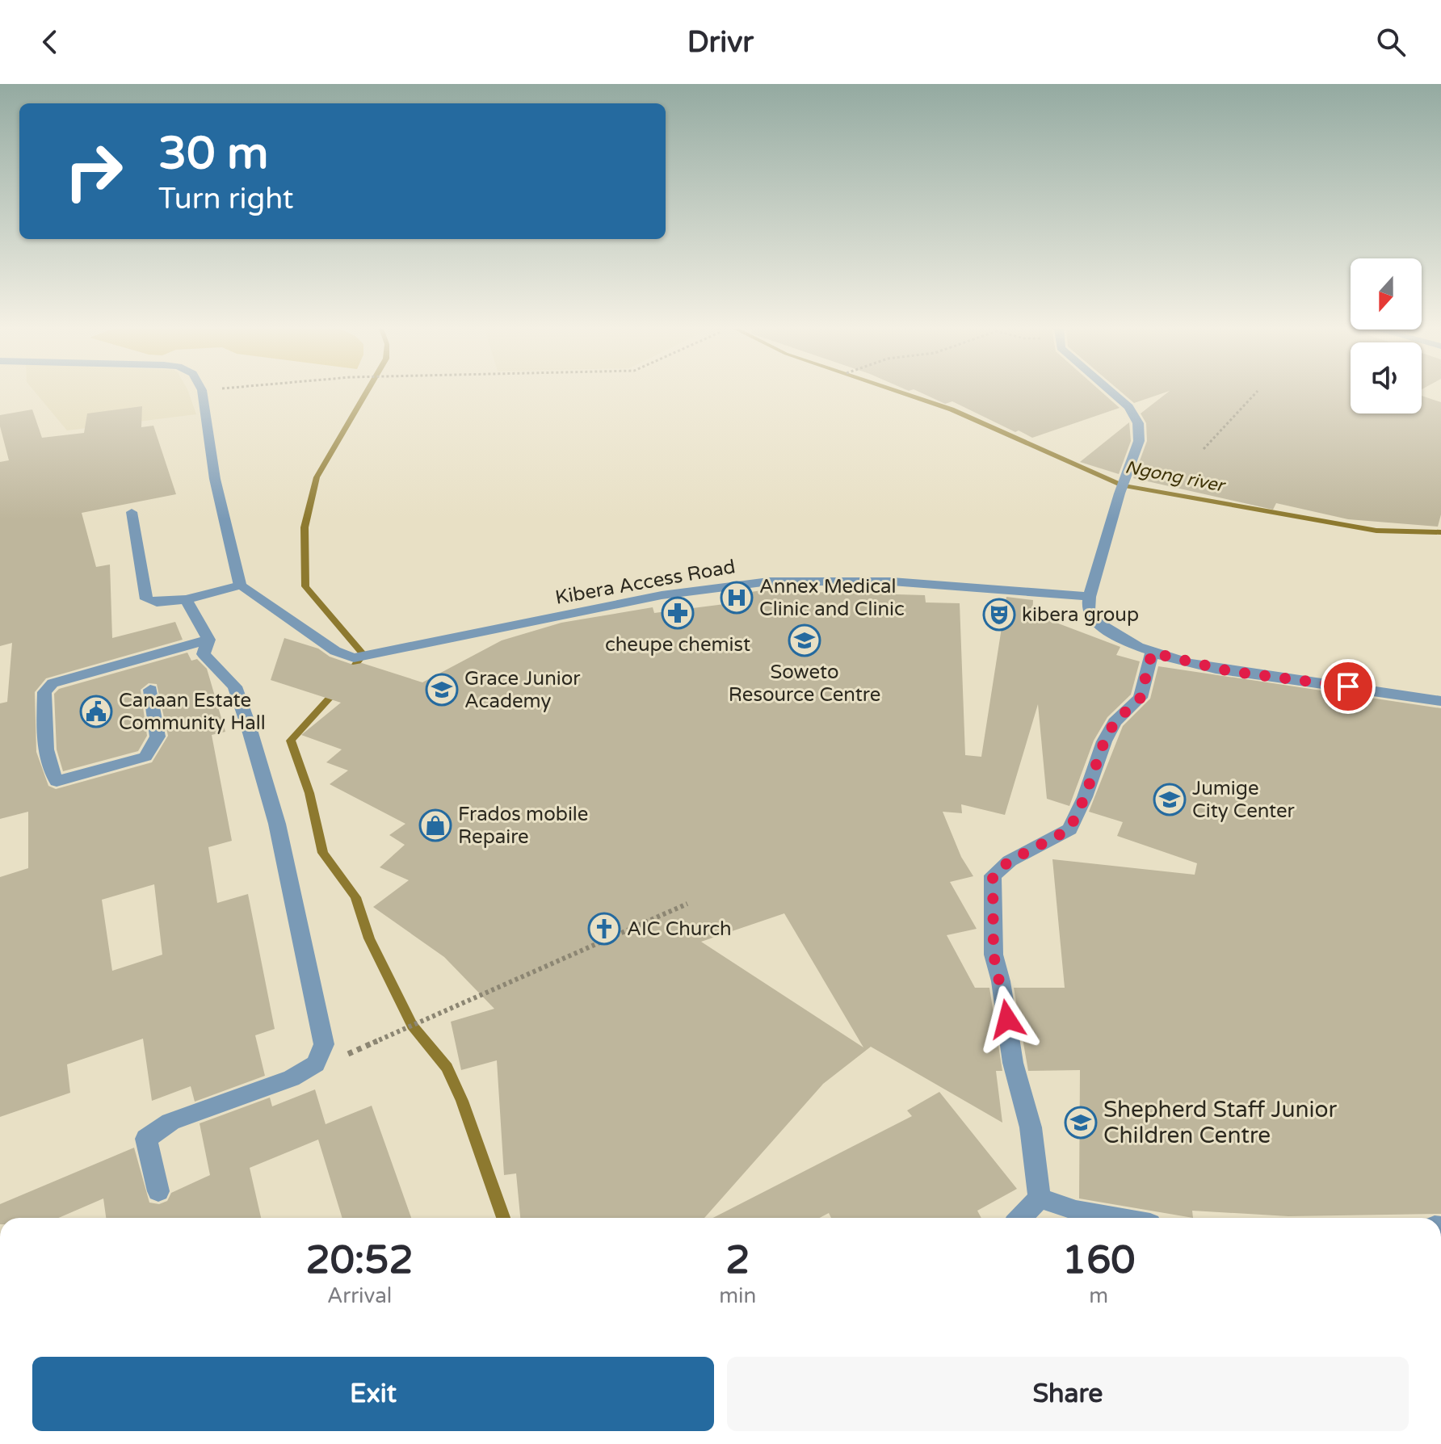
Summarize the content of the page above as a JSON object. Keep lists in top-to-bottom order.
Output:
{
  "streets": {
    "street": ["Kibera Access Road"]
  },
  "water": ["Ngong river"],
  "places": {
    "hospital": ["Annex Medical Clinic and Clinic"],
    "pharmacy": ["cheupe chemist"],
    "theatre": ["kibera group"],
    "school or university": [
      "Soweto Resource Centre",
      "Grace Junior Academy",
      "Jumige City Center",
      "Shepherd Staff Junior Children Centre"
    ],
    "public building": ["Canaan Estate Community Hall"],
    "shop": ["Frados mobile Repaire"],
    "church": ["AIC Church"]
  },
  "north": "bottom",
  "page": {
    "header": "Drivr",
    "turn": ["30 m", "Turn right"],
    "eta": [
      "20:52",
      "Arrival",
      "2",
      "min",
      "160",
      "m"
    ],
    "buttons": ["Exit", "Share"]
  }
}
